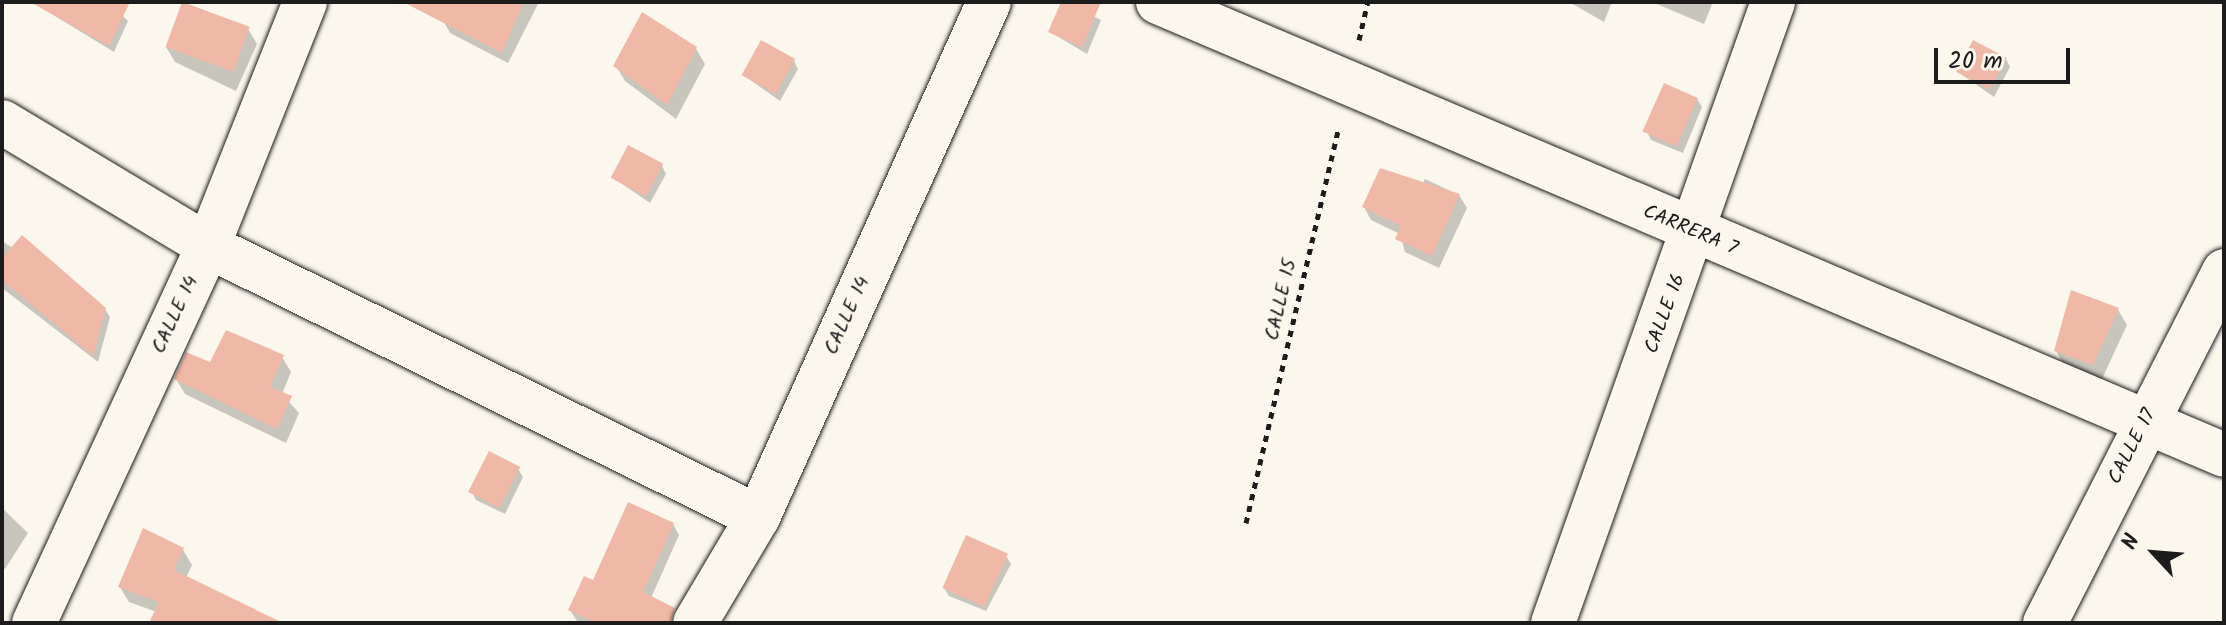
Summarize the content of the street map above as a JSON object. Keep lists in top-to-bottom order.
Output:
{
  "streets": {
    "street": [
      "CARRERA 7",
      "CALLE 16",
      "CALLE 14",
      "CALLE 17"
    ],
    "path": ["CALLE 15"]
  },
  "crossings": [
    ["CARRERA 7", "CALLE 15"],
    ["CARRERA 7", "CALLE 16"],
    ["CARRERA 7", "CALLE 17"]
  ],
  "scale_bar": "20 m",
  "north": "top left"
}
